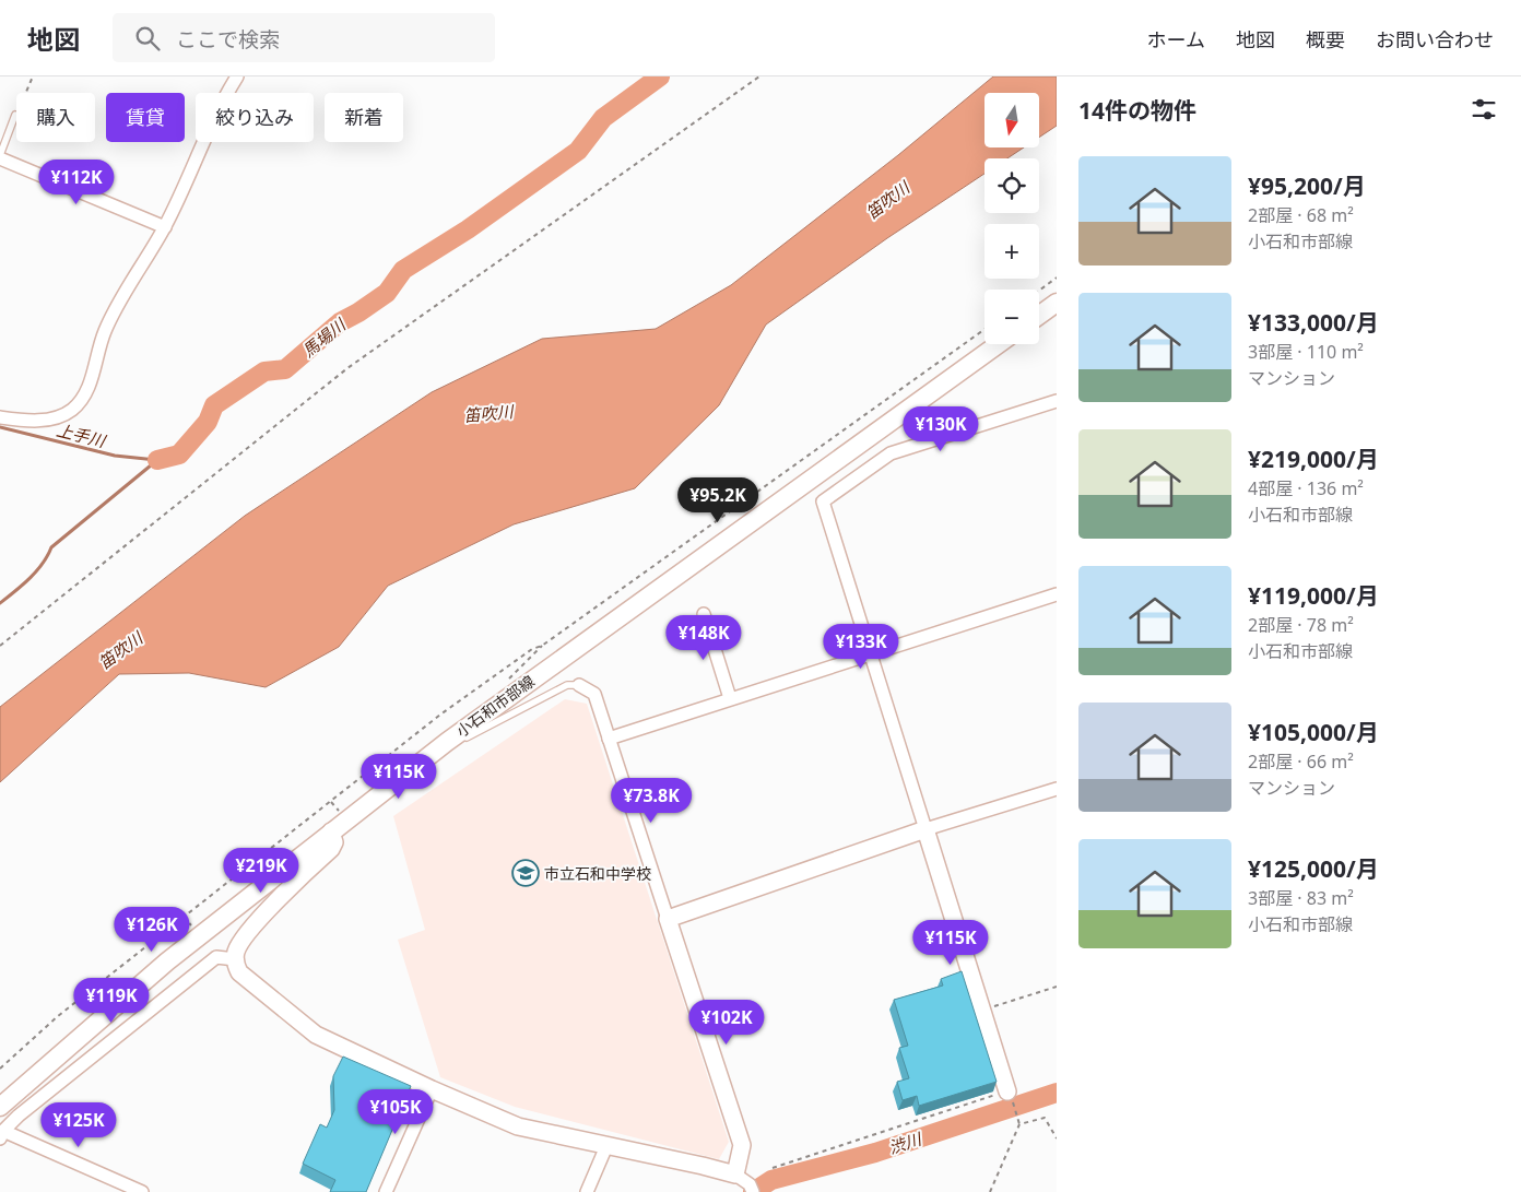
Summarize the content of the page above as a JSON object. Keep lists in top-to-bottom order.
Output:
{
  "streets": {
    "main road": ["小石和市部線"]
  },
  "water": [
    "笛吹川",
    "馬場川",
    "上手川",
    "渋川"
  ],
  "places": {
    "school or university": ["市立石和中学校"]
  },
  "north": "bottom",
  "page": {
    "header": "地図",
    "search": "ここで検索",
    "nav": [
      "ホーム",
      "地図",
      "概要",
      "お問い合わせ"
    ],
    "heading": "14件の物件",
    "map_buttons": ["+", "−"],
    "chip": [
      "購入",
      "賃貸",
      "絞り込み",
      "新着"
    ],
    "list": [
      {
        "name": "¥95,200/月",
        "note": "2部屋 · 68 m² · 小石和市部線"
      },
      {
        "name": "¥133,000/月",
        "note": "3部屋 · 110 m² · マンション"
      },
      {
        "name": "¥219,000/月",
        "note": "4部屋 · 136 m² · 小石和市部線"
      },
      {
        "name": "¥119,000/月",
        "note": "2部屋 · 78 m² · 小石和市部線"
      },
      {
        "name": "¥105,000/月",
        "note": "2部屋 · 66 m² · マンション"
      },
      {
        "name": "¥125,000/月",
        "note": "3部屋 · 83 m² · 小石和市部線"
      }
    ],
    "price": [
      "¥112K",
      "¥130K",
      "¥95.2K",
      "¥148K",
      "¥133K",
      "¥115K",
      "¥73.8K",
      "¥219K",
      "¥126K",
      "¥115K",
      "¥119K",
      "¥102K",
      "¥105K",
      "¥125K"
    ]
  }
}
